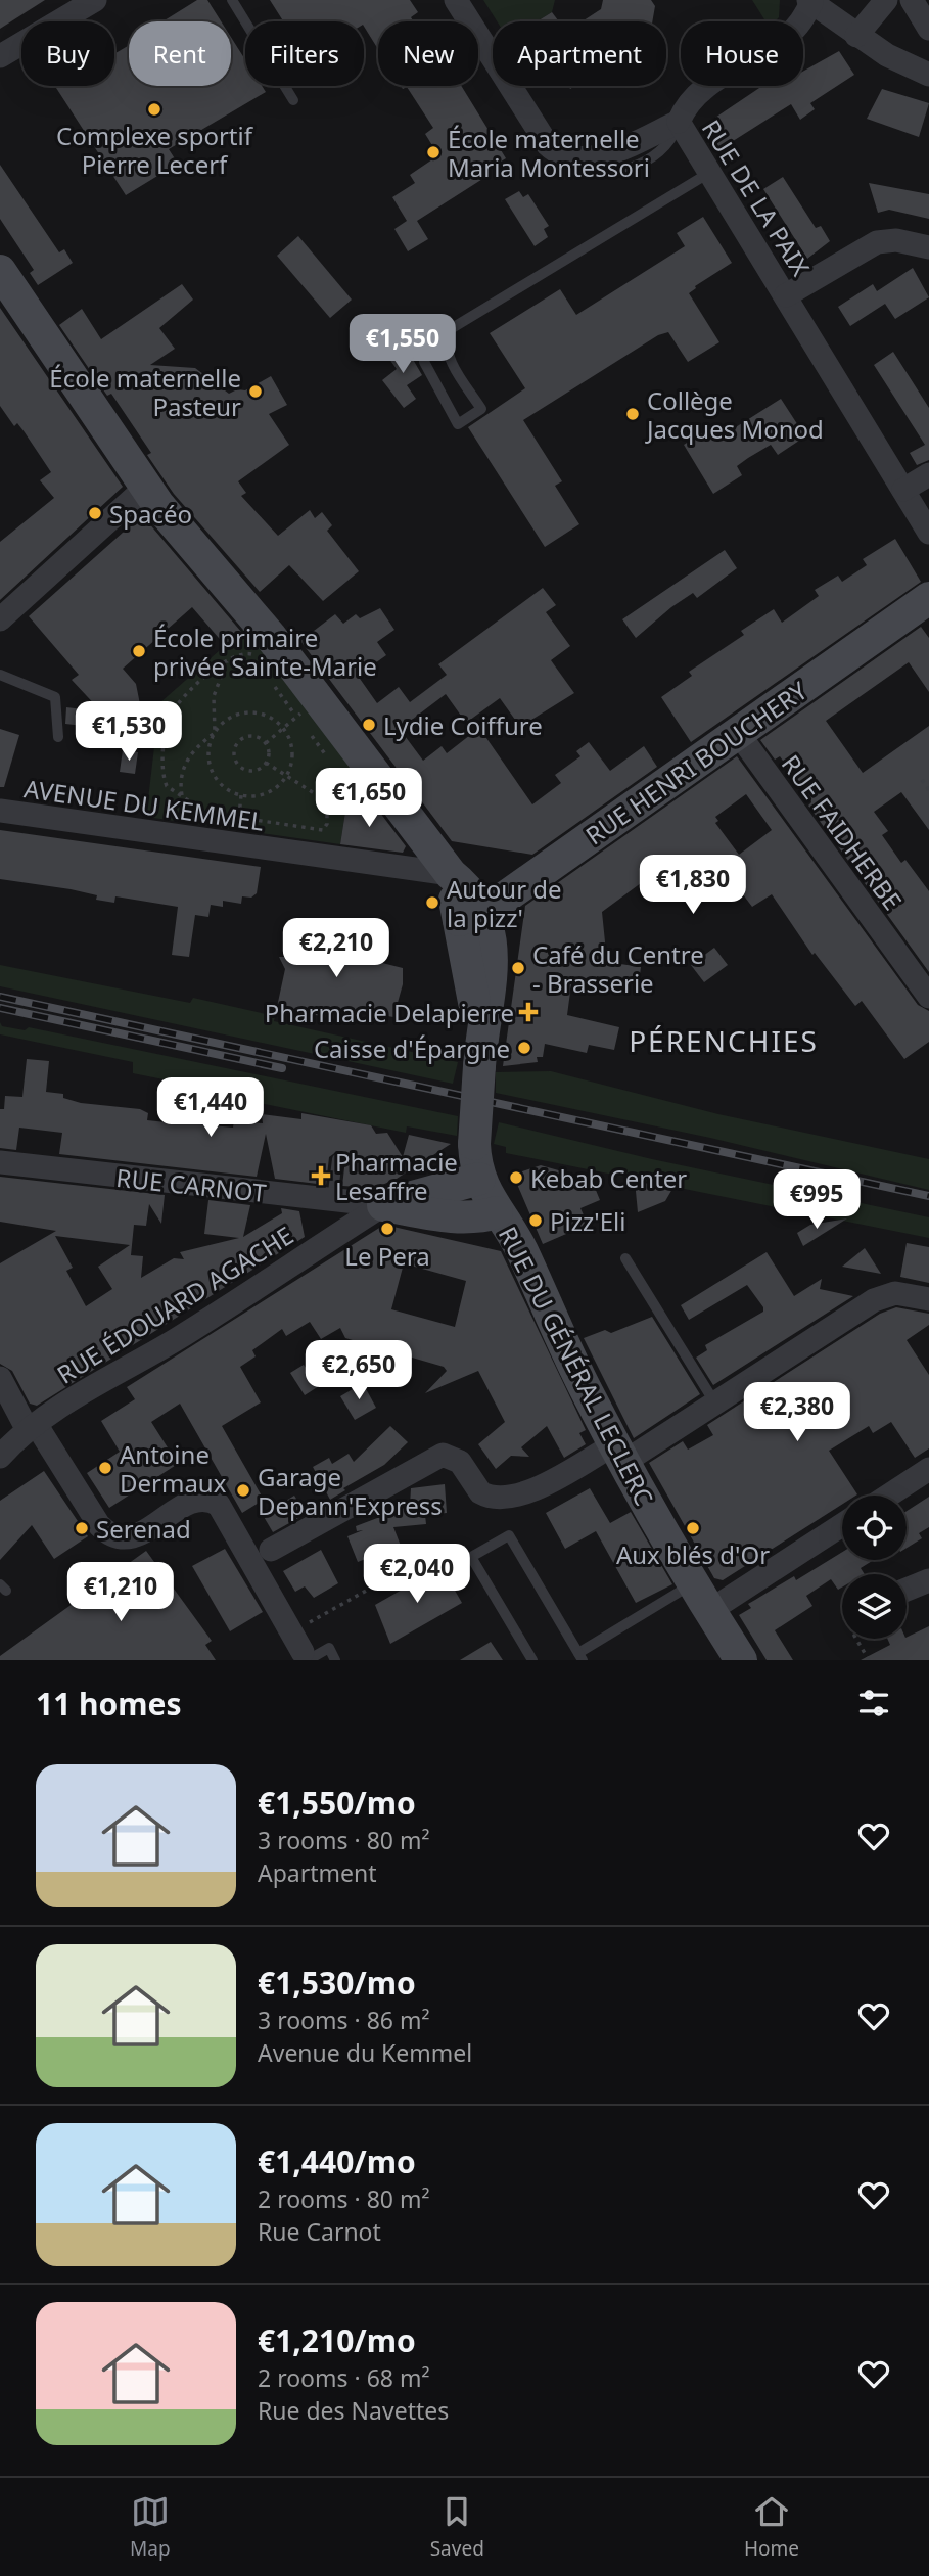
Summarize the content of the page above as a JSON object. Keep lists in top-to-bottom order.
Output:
{
  "streets": {
    "main road": ["RUE HENRI BOUCHERY", "RUE CARNOT", "RUE DU GÉNÉRAL LECLERC"],
    "street": [
      "RUE DE LA PAIX",
      "AVENUE DU KEMMEL",
      "RUE FAIDHERBE",
      "RUE ÉDOUARD AGACHE"
    ]
  },
  "crossings": [
    ["RUE HENRI BOUCHERY", "RUE FAIDHERBE"],
    ["RUE HENRI BOUCHERY", "RUE DU GÉNÉRAL LECLERC"],
    ["AVENUE DU KEMMEL", "RUE DU GÉNÉRAL LECLERC"],
    ["RUE CARNOT", "RUE ÉDOUARD AGACHE"],
    ["RUE CARNOT", "RUE DU GÉNÉRAL LECLERC"]
  ],
  "districts": ["PÉRENCHIES"],
  "places": {
    "other": [
      "Complexe sportif Pierre Lecerf",
      "École maternelle Maria Montessori",
      "École maternelle Pasteur",
      "Collège Jacques Monod",
      "Spacéo",
      "École primaire privée Sainte-Marie",
      "Lydie Coiffure",
      "Autour de la pizz'",
      "Café du Centre - Brasserie",
      "Caisse d'Épargne",
      "Kebab Center",
      "Pizz'Eli",
      "Le Pera",
      "Antoine Dermaux",
      "Garage Depann'Express",
      "Serenad",
      "Aux blés d'Or"
    ],
    "health": ["Pharmacie Delapierre", "Pharmacie Lesaffre"]
  },
  "page": {
    "chip": [
      "Buy",
      "Rent",
      "Filters",
      "New",
      "Apartment",
      "House"
    ],
    "price": [
      "€1,550",
      "€1,530",
      "€1,650",
      "€1,830",
      "€2,210",
      "€1,440",
      "€995",
      "€2,650",
      "€2,380",
      "€2,040",
      "€1,210"
    ],
    "heading": "11 homes",
    "list": [
      {
        "name": "€1,550/mo",
        "note": "3 rooms · 80 m² · Apartment"
      },
      {
        "name": "€1,530/mo",
        "note": "3 rooms · 86 m² · Avenue du Kemmel"
      },
      {
        "name": "€1,440/mo",
        "note": "2 rooms · 80 m² · Rue Carnot"
      },
      {
        "name": "€1,210/mo",
        "note": "2 rooms · 68 m² · Rue des Navettes"
      }
    ],
    "tabs": ["Map", "Saved", "Home"]
  }
}
